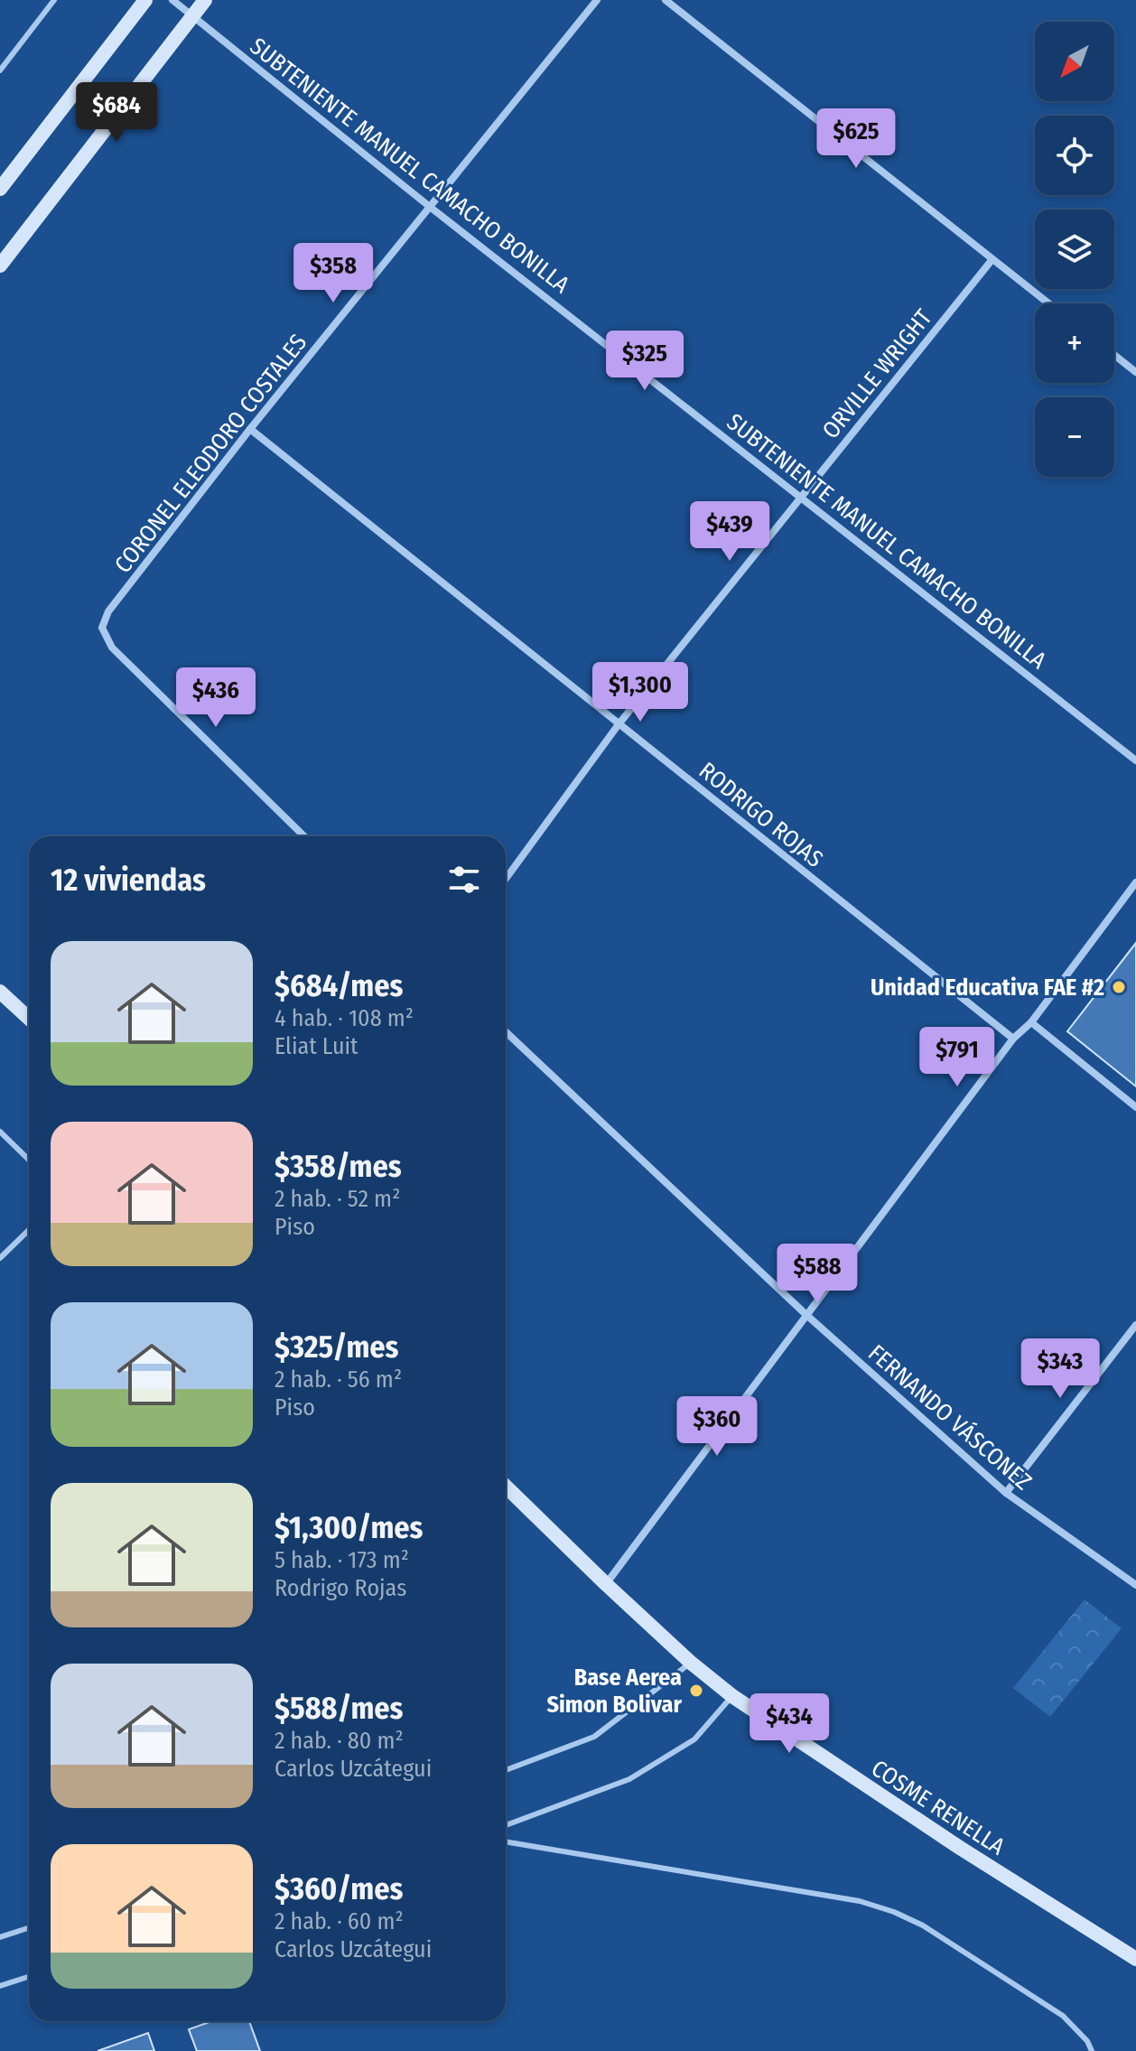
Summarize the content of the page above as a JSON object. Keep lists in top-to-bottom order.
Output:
{
  "streets": {
    "street": [
      "SUBTENIENTE MANUEL CAMACHO BONILLA",
      "ORVILLE WRIGHT",
      "CORONEL ELEODORO COSTALES",
      "RODRIGO ROJAS",
      "FERNANDO VÁSCONEZ",
      "COSME RENELLA"
    ]
  },
  "crossings": [
    ["SUBTENIENTE MANUEL CAMACHO BONILLA", "ORVILLE WRIGHT"],
    ["SUBTENIENTE MANUEL CAMACHO BONILLA", "CORONEL ELEODORO COSTALES"],
    ["ORVILLE WRIGHT", "RODRIGO ROJAS"],
    ["CORONEL ELEODORO COSTALES", "RODRIGO ROJAS"]
  ],
  "places": ["Unidad Educativa FAE #2", "Base Aerea Simon Bolivar"],
  "north": "bottom left",
  "page": {
    "map_buttons": ["+", "−"],
    "price": [
      "$684",
      "$625",
      "$358",
      "$325",
      "$439",
      "$1,300",
      "$436",
      "$791",
      "$588",
      "$343",
      "$360",
      "$434"
    ],
    "heading": "12 viviendas",
    "list": [
      {
        "name": "$684/mes",
        "note": "4 hab. · 108 m² · Eliat Luit"
      },
      {
        "name": "$358/mes",
        "note": "2 hab. · 52 m² · Piso"
      },
      {
        "name": "$325/mes",
        "note": "2 hab. · 56 m² · Piso"
      },
      {
        "name": "$1,300/mes",
        "note": "5 hab. · 173 m² · Rodrigo Rojas"
      },
      {
        "name": "$588/mes",
        "note": "2 hab. · 80 m² · Carlos Uzcátegui"
      },
      {
        "name": "$360/mes",
        "note": "2 hab. · 60 m² · Carlos Uzcátegui"
      }
    ]
  }
}
